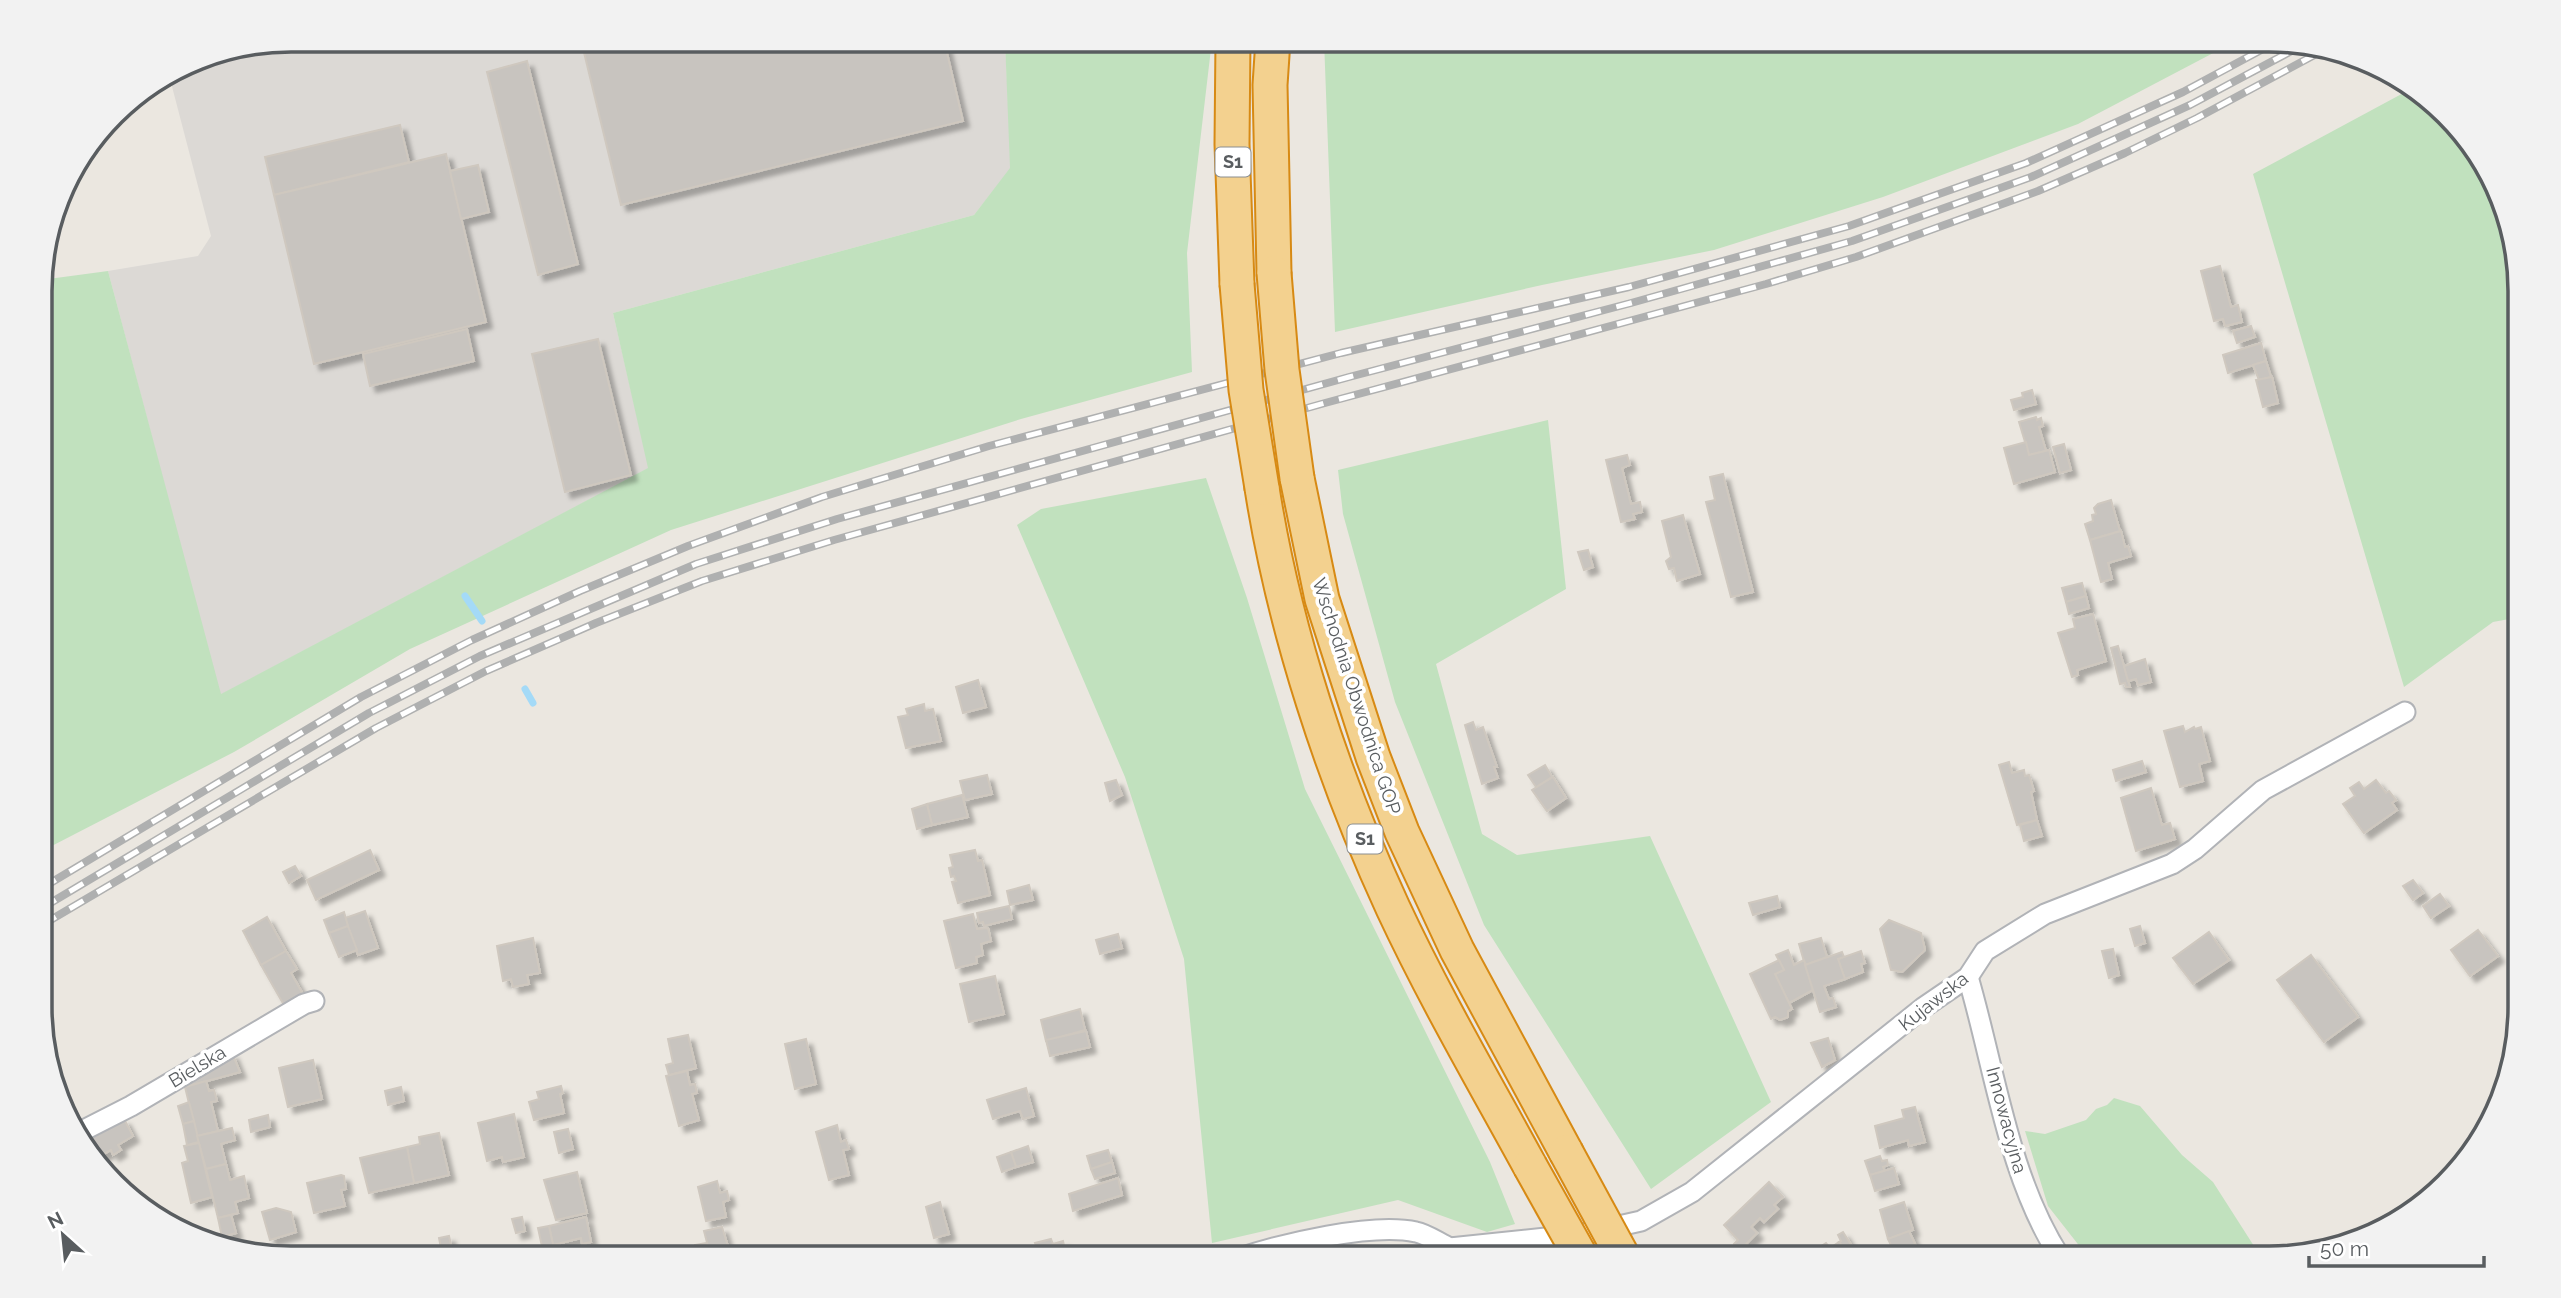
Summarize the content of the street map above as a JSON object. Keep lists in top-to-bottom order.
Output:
{
  "streets": {
    "highway": ["S1", "Wschodnia Obwodnica GOP"],
    "street": ["Kujawska", "Bielska", "Innowacyjna"]
  },
  "crossings": [
    ["Kujawska", "Innowacyjna"]
  ],
  "scale_bar": "50 m",
  "north": "top left"
}
